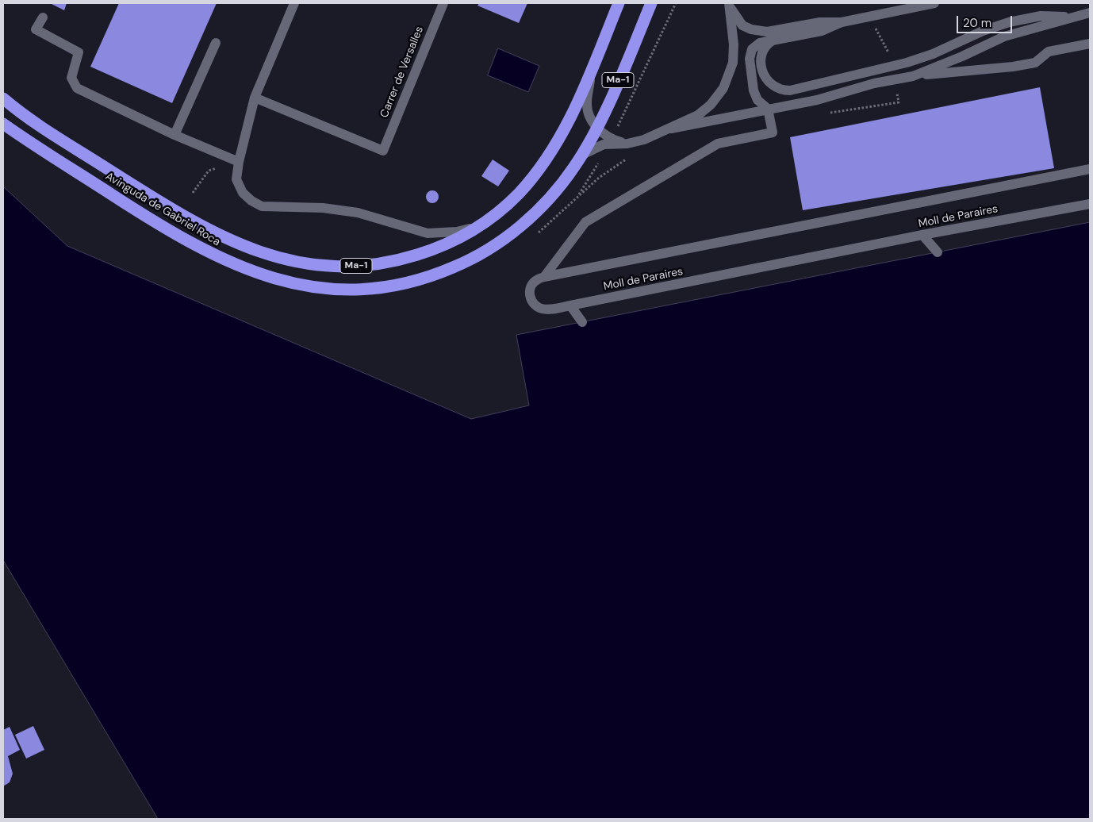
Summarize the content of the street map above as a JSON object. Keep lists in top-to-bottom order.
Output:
{
  "streets": {
    "highway": ["Ma-1", "Avinguda de Gabriel Roca"],
    "street": ["Carrer de Versalles", "Moll de Paraires"]
  },
  "scale_bar": "20 m"
}
